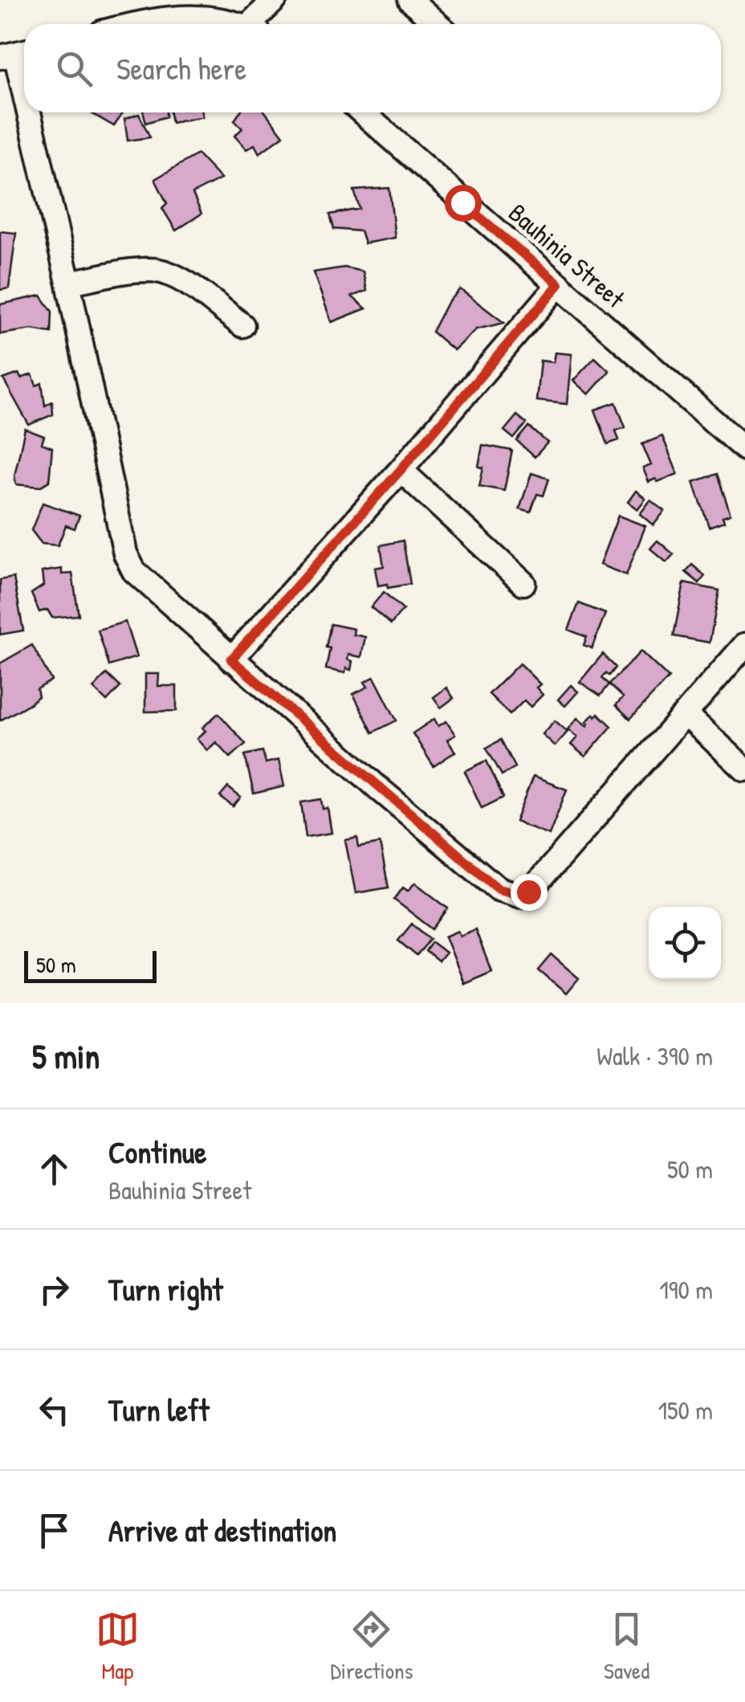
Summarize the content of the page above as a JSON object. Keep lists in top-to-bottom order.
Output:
{
  "streets": {
    "street": ["Bauhinia Street"]
  },
  "scale_bar": "50 m",
  "page": {
    "search": "Search here",
    "scale": "50 m",
    "heading": ["5 min", "Walk · 390 m"],
    "list": [
      ["Continue", "Bauhinia Street", "50 m"],
      ["Turn right", "190 m"],
      ["Turn left", "150 m"],
      "Arrive at destination"
    ],
    "nav": ["Map", "Directions", "Saved"]
  }
}
